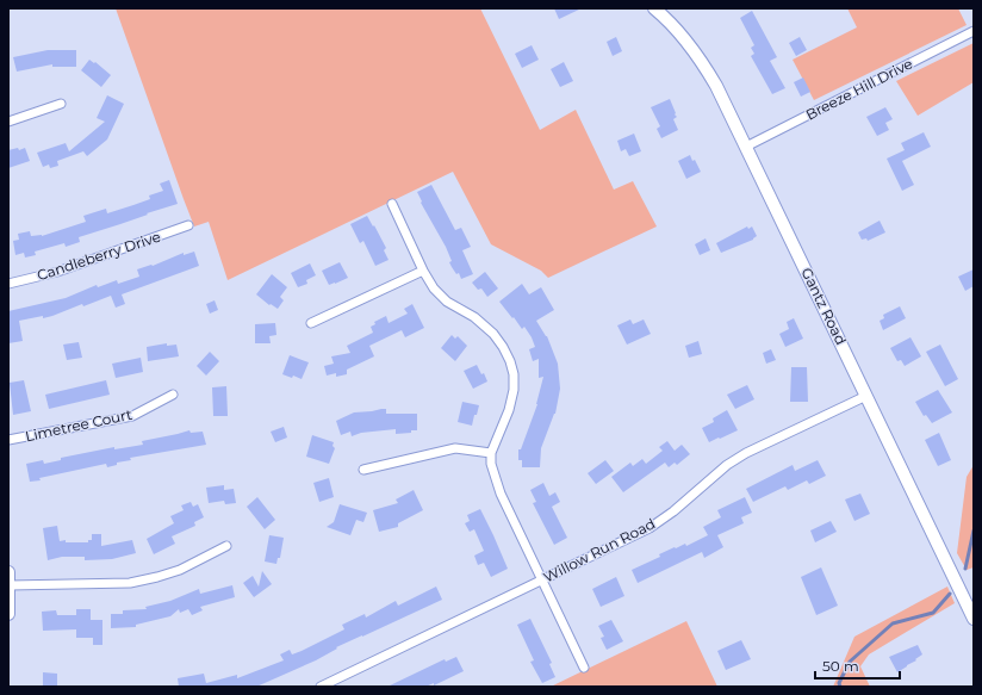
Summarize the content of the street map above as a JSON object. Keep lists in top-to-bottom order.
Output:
{
  "streets": {
    "main road": ["Gantz Road"],
    "street": [
      "Breeze Hill Drive",
      "Candleberry Drive",
      "Limetree Court",
      "Willow Run Road"
    ]
  },
  "crossings": [
    ["Breeze Hill Drive", "Gantz Road"],
    ["Gantz Road", "Willow Run Road"]
  ],
  "scale_bar": "50 m"
}
